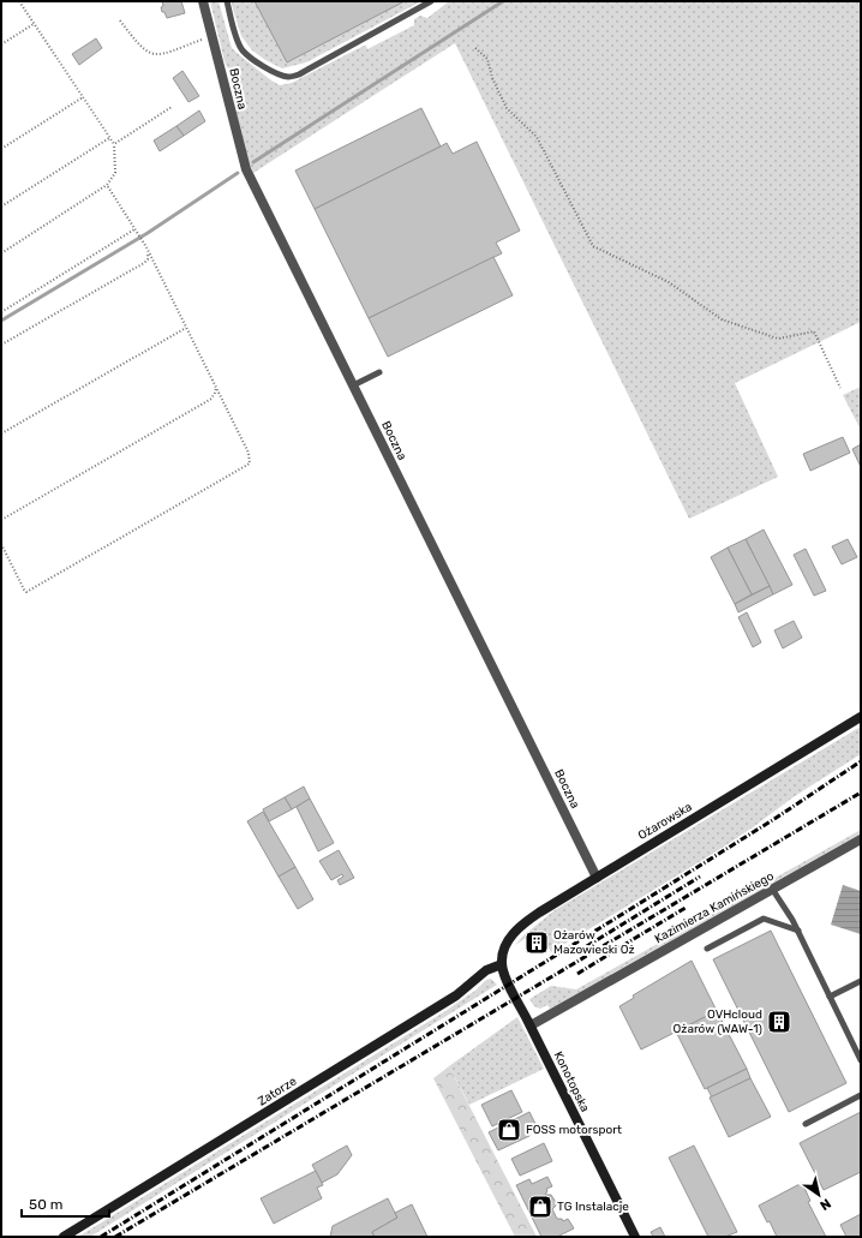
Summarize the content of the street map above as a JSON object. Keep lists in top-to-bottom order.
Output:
{
  "streets": {
    "main road": ["Ożarowska", "Konotopska", "Zatorze"],
    "street": ["Boczna", "Kazimierza Kamińskiego"]
  },
  "crossings": [
    ["Boczna", "Ożarowska"],
    ["Ożarowska", "Konotopska"],
    ["Ożarowska", "Zatorze"],
    ["Kazimierza Kamińskiego", "Konotopska"],
    ["Konotopska", "Zatorze"]
  ],
  "places": {
    "building": ["Ożarów Mazowiecki Oż", "OVHcloud Ożarów (WAW-1)"],
    "shop": ["FOSS motorsport", "TG Instalacje"]
  },
  "scale_bar": "50 m",
  "north": "bottom right"
}
